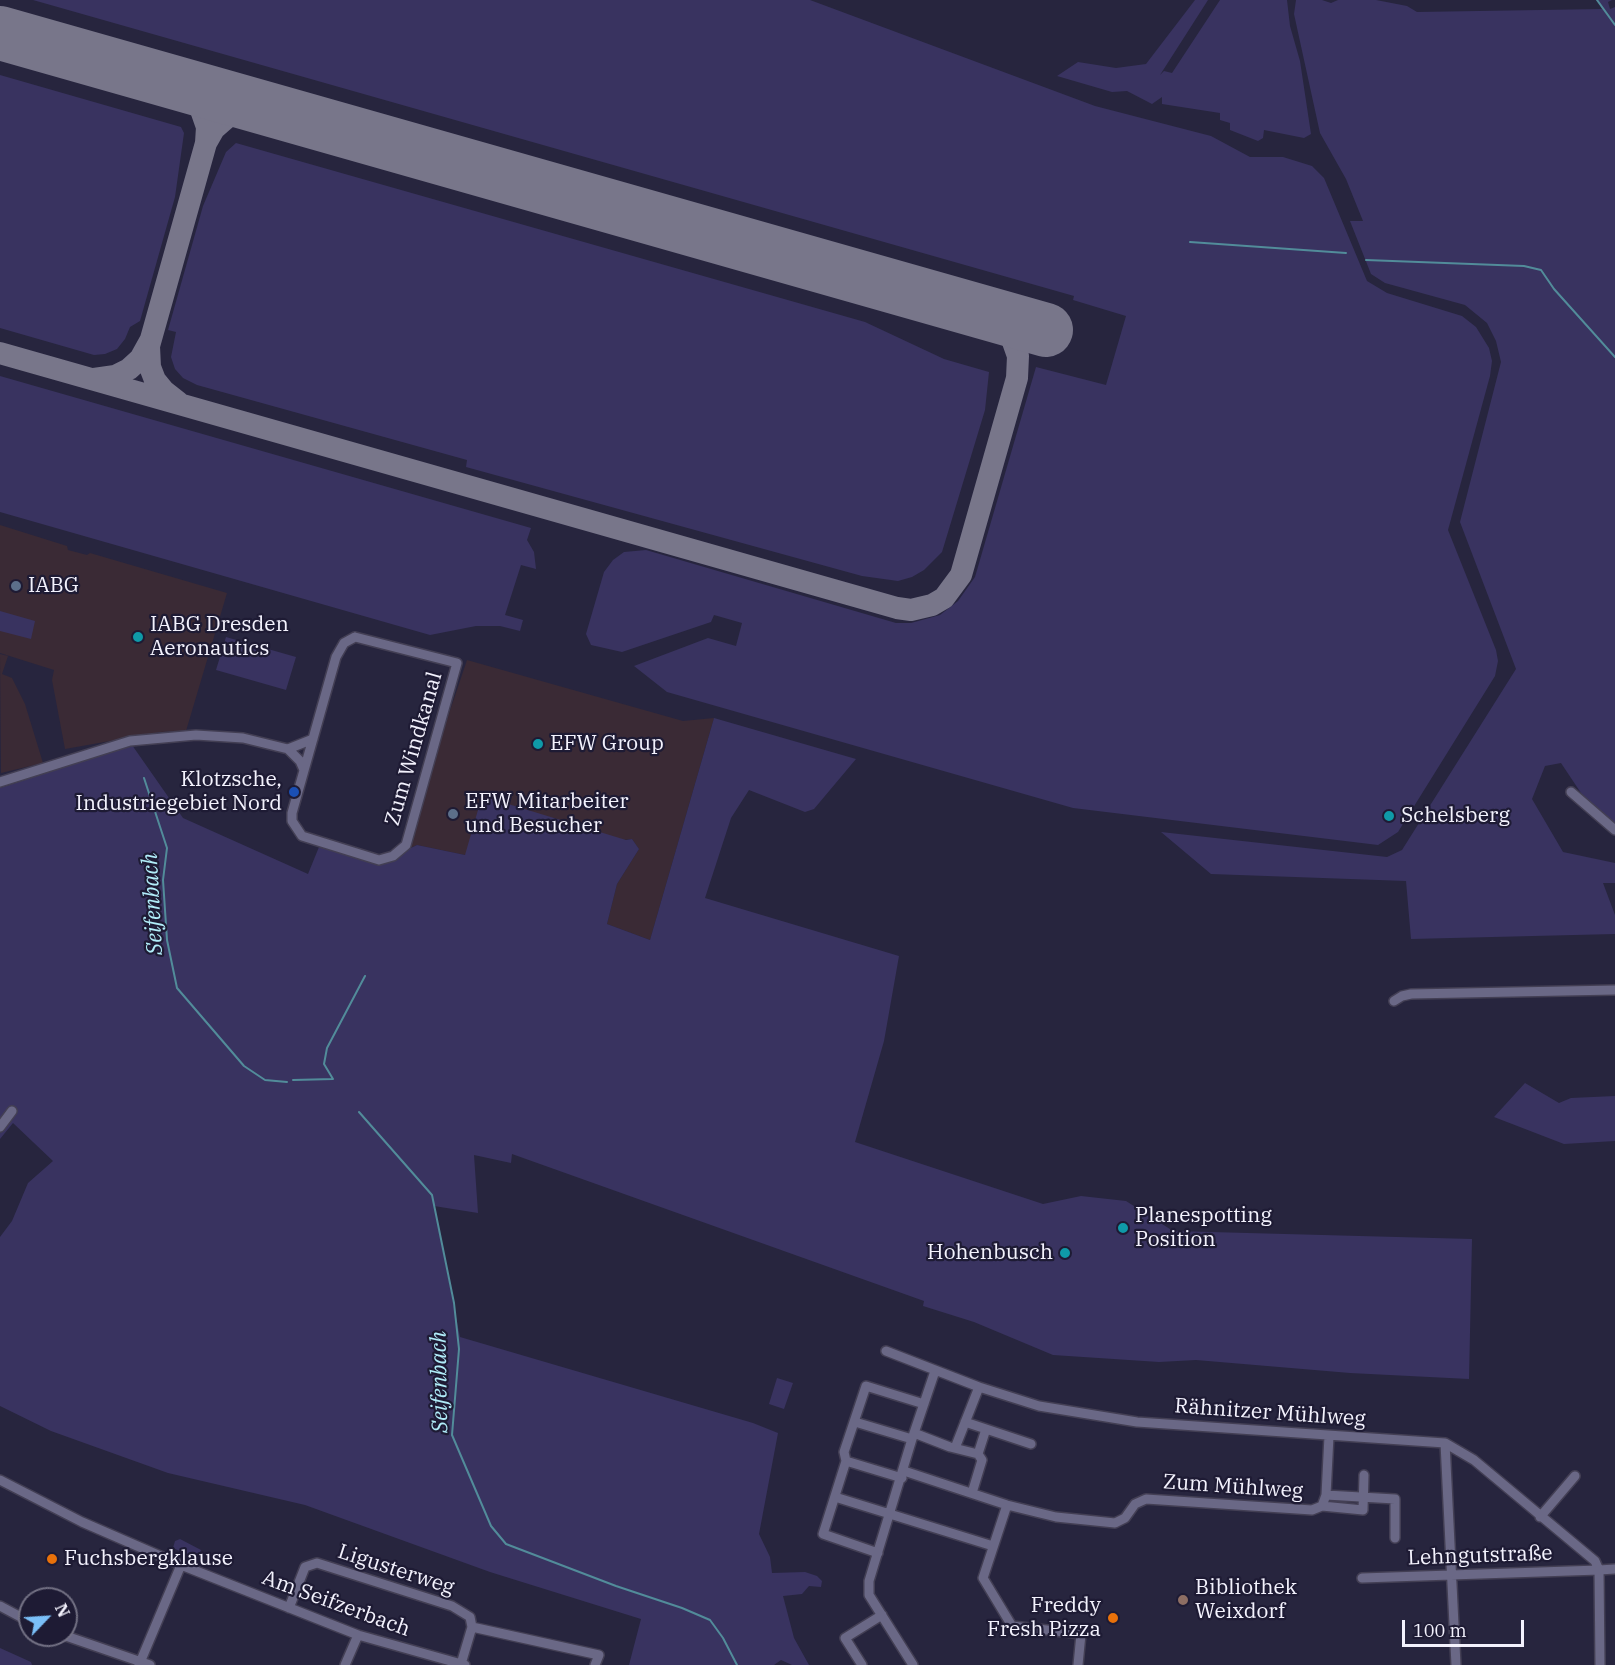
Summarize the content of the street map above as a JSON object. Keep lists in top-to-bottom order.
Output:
{
  "streets": {
    "street": [
      "Zum Windkanal",
      "Rähnitzer Mühlweg",
      "Zum Mühlweg",
      "Lehngutstraße",
      "Ligusterweg",
      "Am Seifzerbach"
    ]
  },
  "crossings": [
    ["Rähnitzer Mühlweg", "Zum Mühlweg"],
    ["Rähnitzer Mühlweg", "Lehngutstraße"],
    ["Ligusterweg", "Am Seifzerbach"]
  ],
  "water": ["Seifenbach"],
  "places": [
    "IABG",
    "IABG Dresden Aeronautics",
    "EFW Group",
    "Klotzsche, Industriegebiet Nord",
    "EFW Mitarbeiter und Besucher",
    "Schelsberg",
    "Planespotting Position",
    "Hohenbusch",
    "Fuchsbergklause",
    "Bibliothek Weixdorf",
    "Freddy Fresh Pizza"
  ],
  "scale_bar": "100 m",
  "north": "top right"
}
